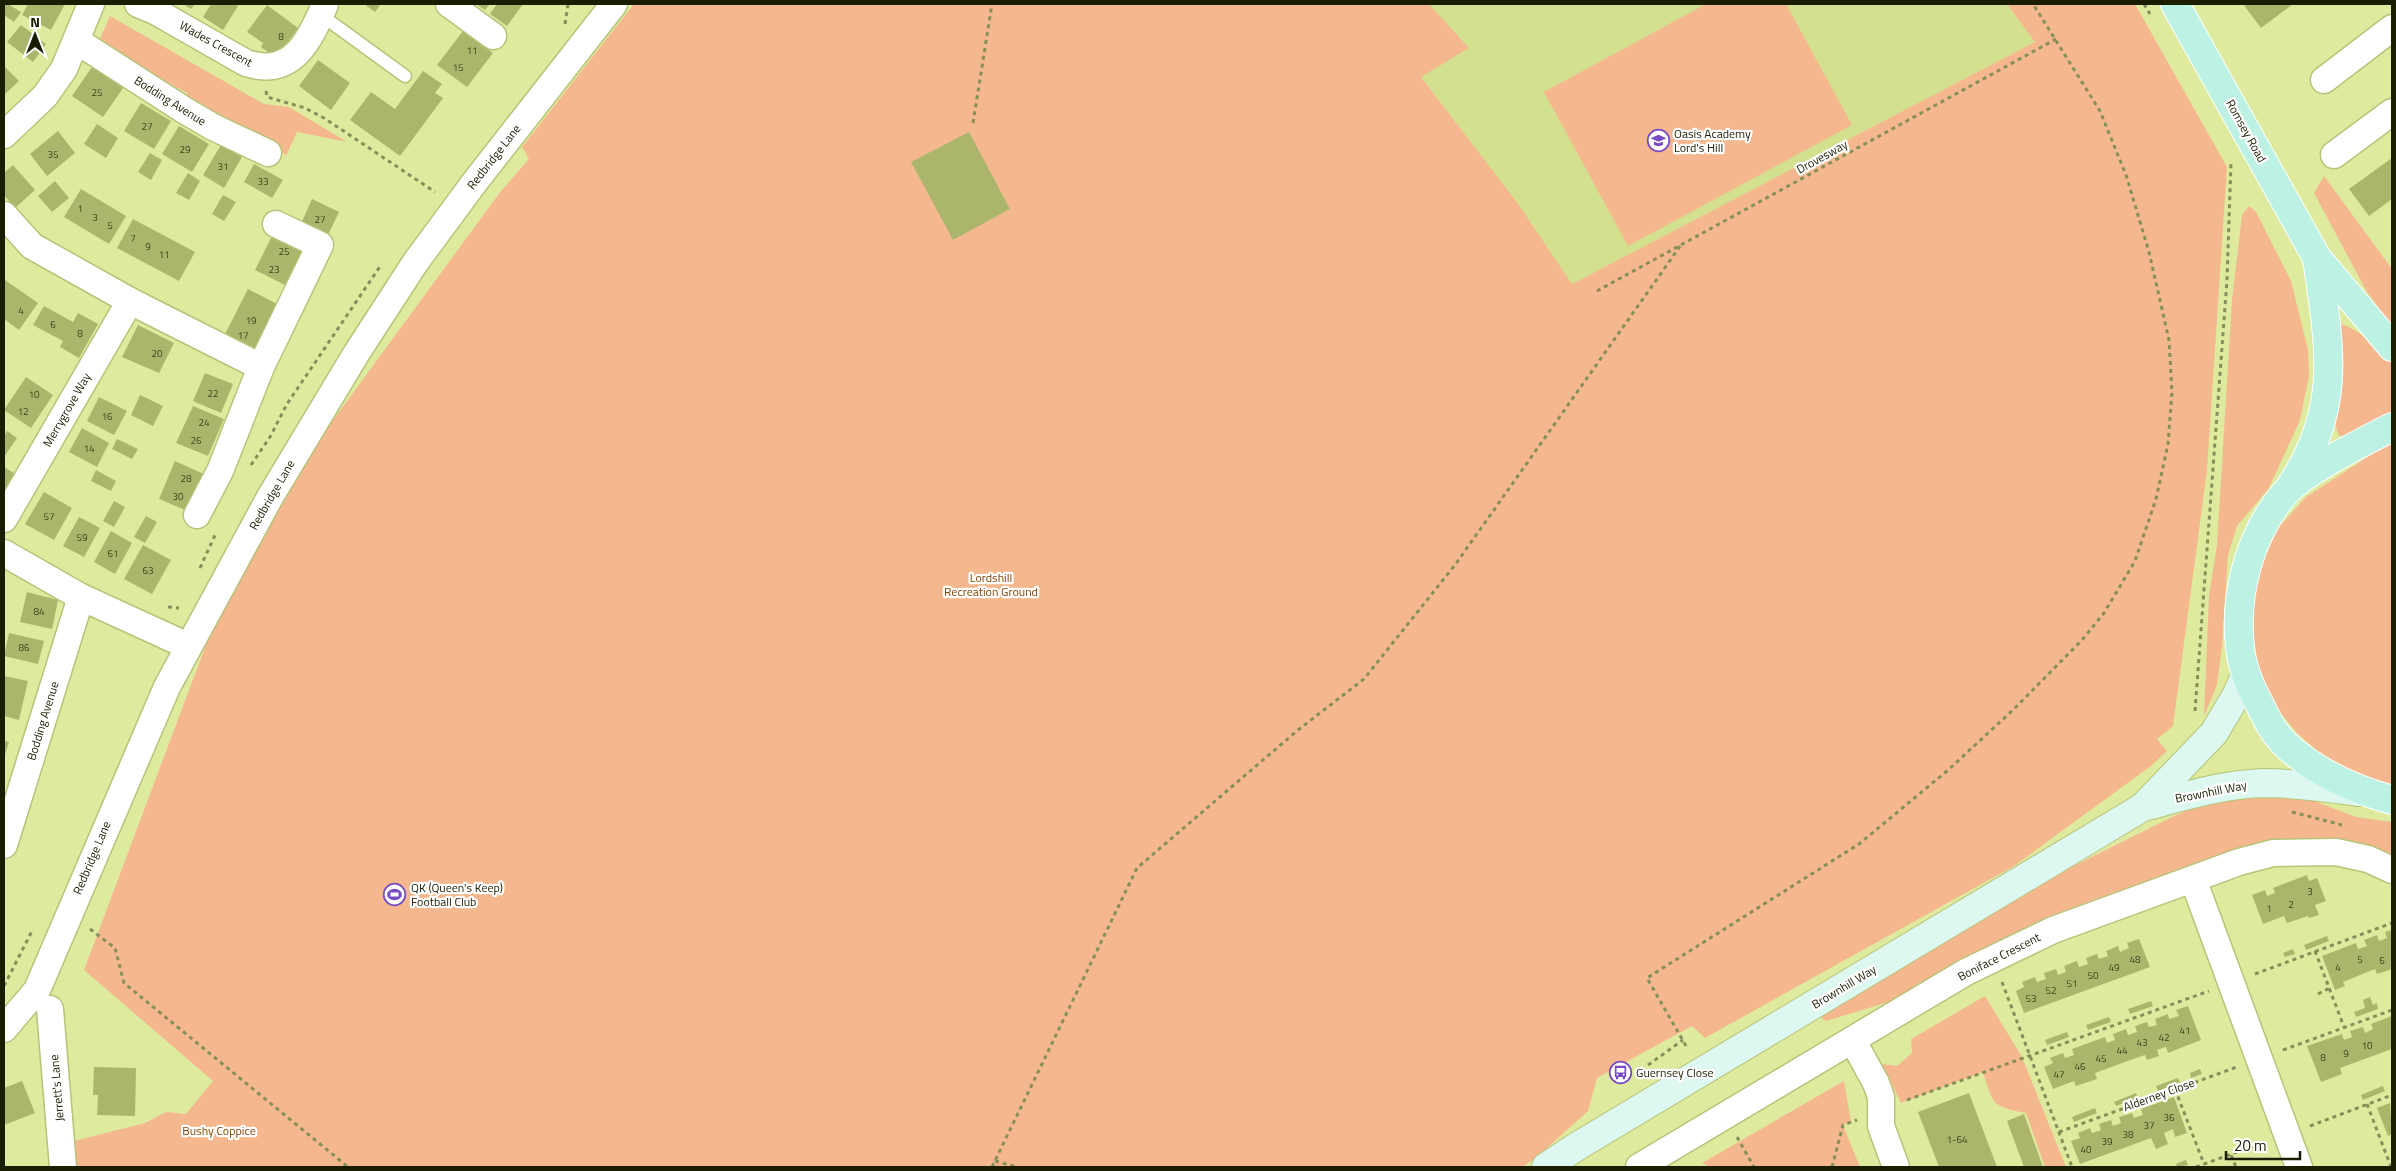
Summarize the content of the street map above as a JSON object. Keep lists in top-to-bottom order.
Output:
{
  "streets": {
    "main road": ["Romsey Road"],
    "street": [
      "Wades Crescent",
      "Bodding Avenue",
      "Redbridge Lane",
      "Merrygrove Way",
      "Brownhill Way",
      "Boniface Crescent",
      "Jerrett's Lane"
    ],
    "path": ["Drovesway", "Alderney Close"]
  },
  "crossings": [
    ["Romsey Road", "Brownhill Way"]
  ],
  "parks": ["Lordshill Recreation Ground", "Bushy Coppice"],
  "places": {
    "school or university": ["Oasis Academy Lord's Hill"],
    "sports": ["QK (Queen's Keep) Football Club"],
    "bus stop": ["Guernsey Close"]
  },
  "house_numbers": [
    "8",
    "11",
    "15",
    "25",
    "27",
    "29",
    "35",
    "31",
    "33",
    "1",
    "3",
    "27",
    "5",
    "7",
    "9",
    "25",
    "11",
    "23",
    "4",
    "19",
    "6",
    "8",
    "17",
    "20",
    "22",
    "10",
    "12",
    "16",
    "24",
    "26",
    "14",
    "28",
    "30",
    "57",
    "59",
    "61",
    "63",
    "84",
    "86",
    "3",
    "2",
    "1",
    "48",
    "5",
    "6",
    "49",
    "4",
    "50",
    "51",
    "52",
    "53",
    "41",
    "42",
    "43",
    "10",
    "44",
    "9",
    "8",
    "45",
    "46",
    "47",
    "36",
    "37",
    "38",
    "1-64",
    "39",
    "40"
  ],
  "scale_bar": "20 m",
  "north": "top"
}
